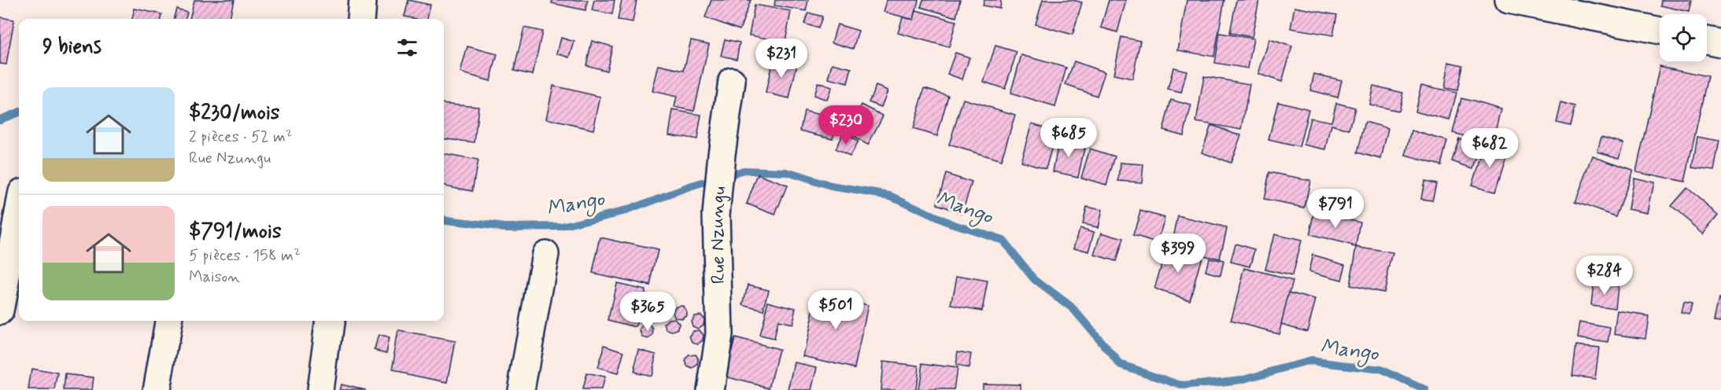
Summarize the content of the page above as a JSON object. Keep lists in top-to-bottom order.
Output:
{
  "streets": {
    "street": ["Rue Nzungu"]
  },
  "water": ["Mango"],
  "page": {
    "heading": "9 biens",
    "price": [
      "$231",
      "$230",
      "$685",
      "$682",
      "$791",
      "$399",
      "$284",
      "$501",
      "$365"
    ],
    "list": [
      {
        "name": "$230/mois",
        "note": "2 pièces · 52 m² · Rue Nzungu"
      },
      {
        "name": "$791/mois",
        "note": "5 pièces · 158 m² · Maison"
      }
    ]
  }
}
